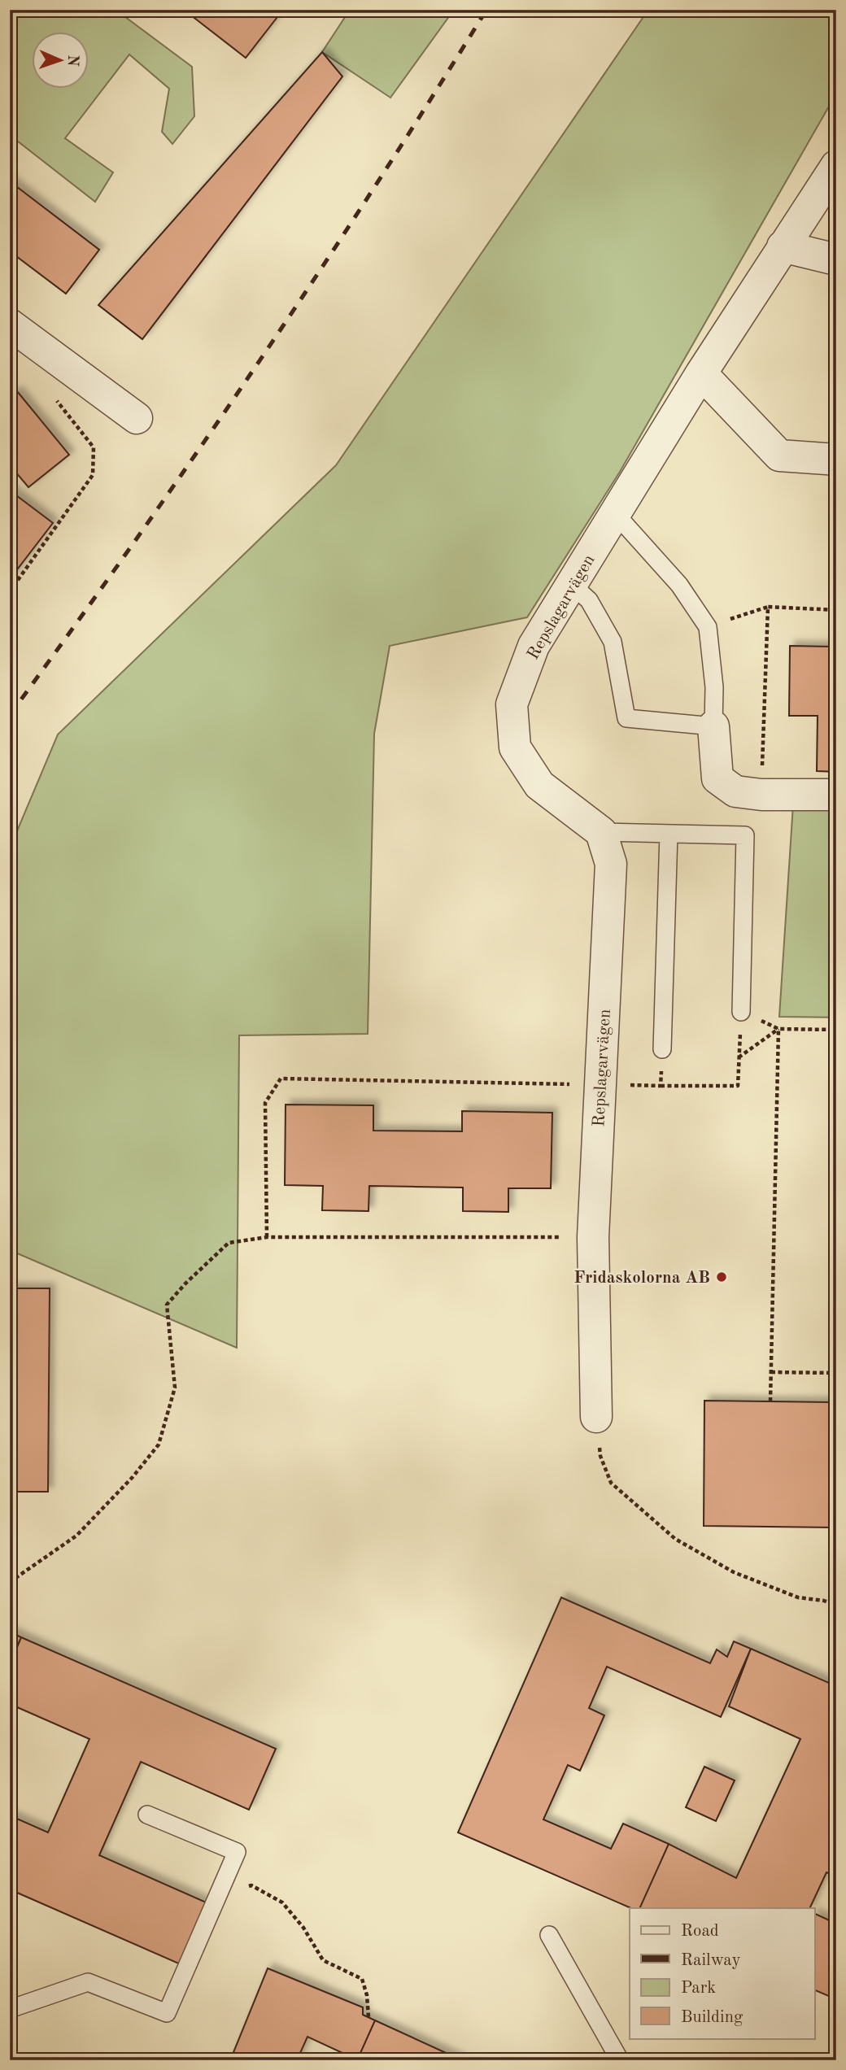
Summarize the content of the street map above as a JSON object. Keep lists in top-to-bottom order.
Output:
{
  "streets": {
    "street": ["Repslagarvägen"]
  },
  "places": ["Fridaskolorna AB"],
  "legend": [
    "Road",
    "Railway",
    "Park",
    "Building"
  ],
  "north": "right"
}
